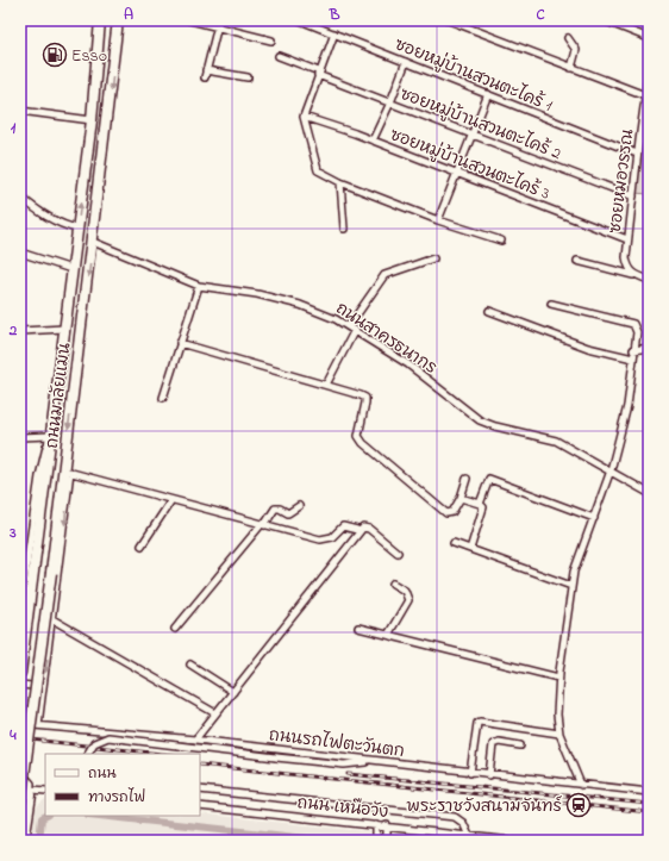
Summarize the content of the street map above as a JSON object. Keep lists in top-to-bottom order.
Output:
{
  "streets": {
    "highway": ["ถนนมาลัยแมน"],
    "street": [
      "ซอยหมู่บ้านสวนตะไคร้ 1",
      "ซอยหมู่บ้านสวนตะไคร้ 2",
      "ซอยหมู่บ้านสวนตะไคร้ 3",
      "ซอยหมอวรรณ",
      "ถนนสาครธนากร",
      "ถนนรถไฟตะวันตก",
      "ถนน เหนือวัง"
    ]
  },
  "crossings": [
    ["ซอยหมู่บ้านสวนตะไคร้ 1", "ซอยหมอวรรณ"],
    ["ซอยหมู่บ้านสวนตะไคร้ 2", "ซอยหมอวรรณ"],
    ["ซอยหมู่บ้านสวนตะไคร้ 3", "ซอยหมอวรรณ"],
    ["ถนนสาครธนากร", "ถนนมาลัยแมน"]
  ],
  "places": {
    "fuel station": ["Esso"],
    "station": ["พระราชวังสนามจันทร์"]
  },
  "legend": ["ถนน", "ทางรถไฟ"],
  "grid": {
    "columns": ["A", "B", "C"],
    "rows": [
      "1",
      "2",
      "3",
      "4"
    ]
  }
}
